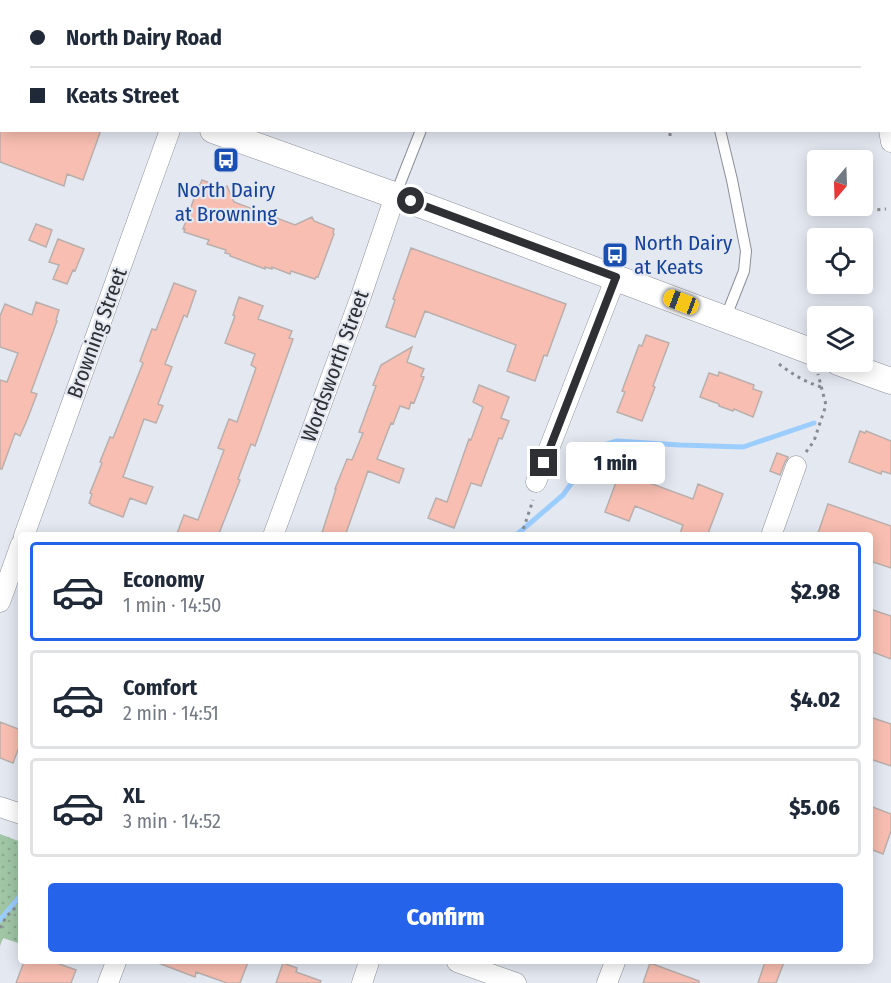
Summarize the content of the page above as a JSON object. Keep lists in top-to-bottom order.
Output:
{
  "streets": {
    "street": ["Browning Street", "Wordsworth Street"]
  },
  "places": {
    "bus stop": ["North Dairy at Browning", "North Dairy at Keats"]
  },
  "north": "bottom",
  "page": {
    "banner": ["North Dairy Road", "Keats Street"],
    "bubble": "1 min",
    "list": [
      {
        "name": "Economy",
        "note": "1 min · 14:50",
        "value": "$2.98"
      },
      {
        "name": "Comfort",
        "note": "2 min · 14:51",
        "value": "$4.02"
      },
      {
        "name": "XL",
        "note": "3 min · 14:52",
        "value": "$5.06"
      }
    ],
    "buttons": "Confirm"
  }
}
